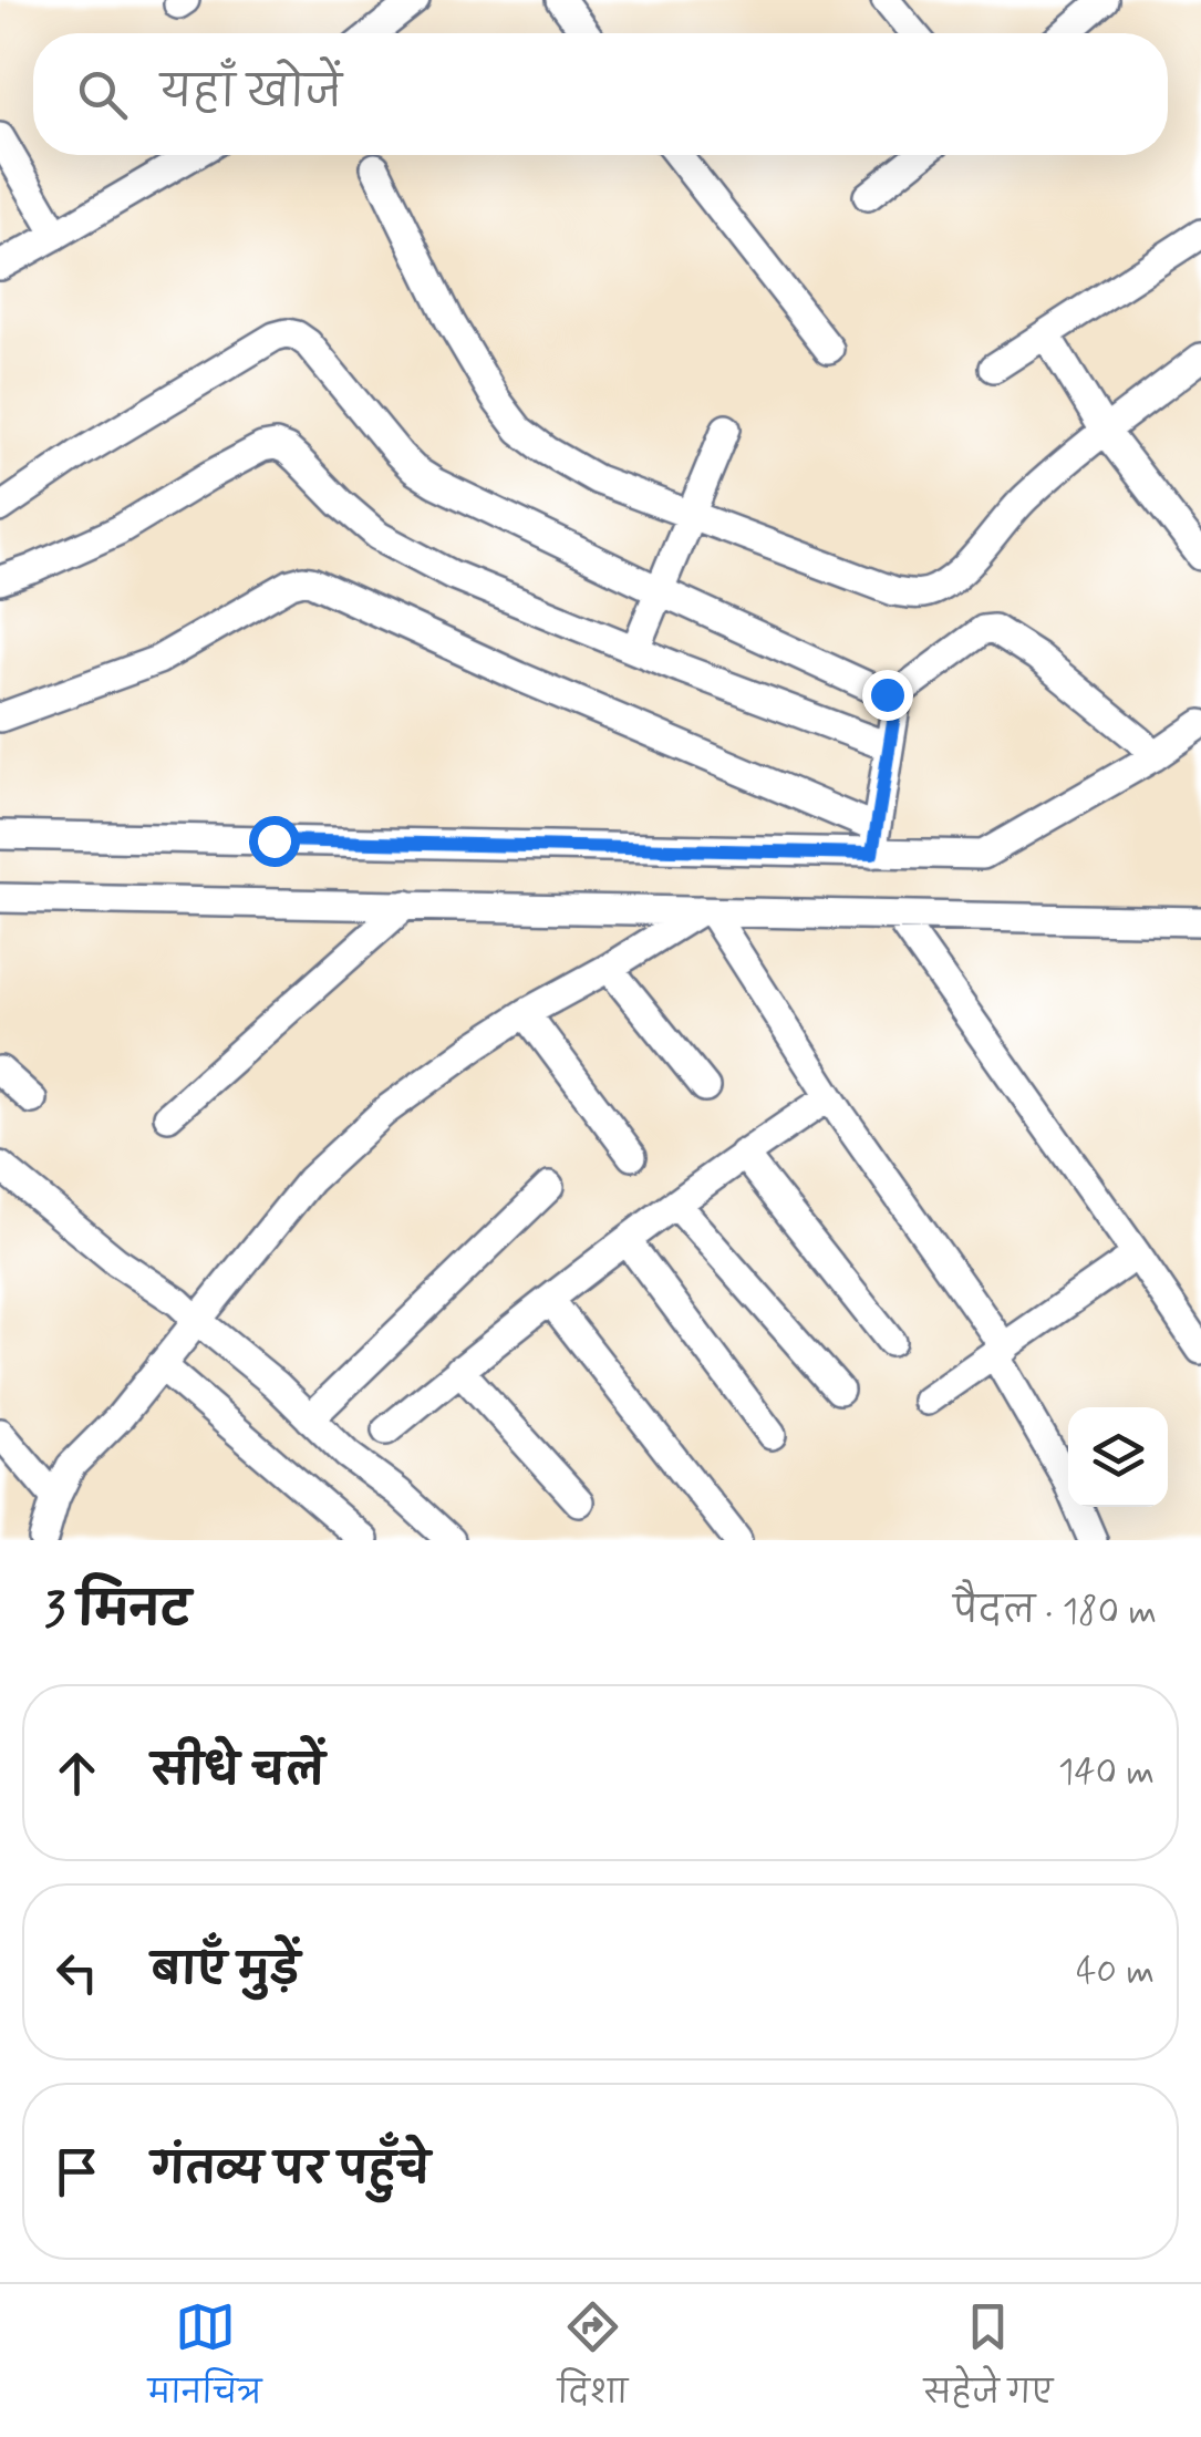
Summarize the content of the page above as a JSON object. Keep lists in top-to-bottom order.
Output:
{
  "page": {
    "search": "यहाँ खोजें",
    "heading": ["3 मिनट", "पैदल · 180 m"],
    "list": [
      ["सीधे चलें", "140 m"],
      ["बाएँ मुड़ें", "40 m"],
      "गंतव्य पर पहुँचे"
    ],
    "nav": ["मानचित्र", "दिशा", "सहेजे गए"]
  }
}
